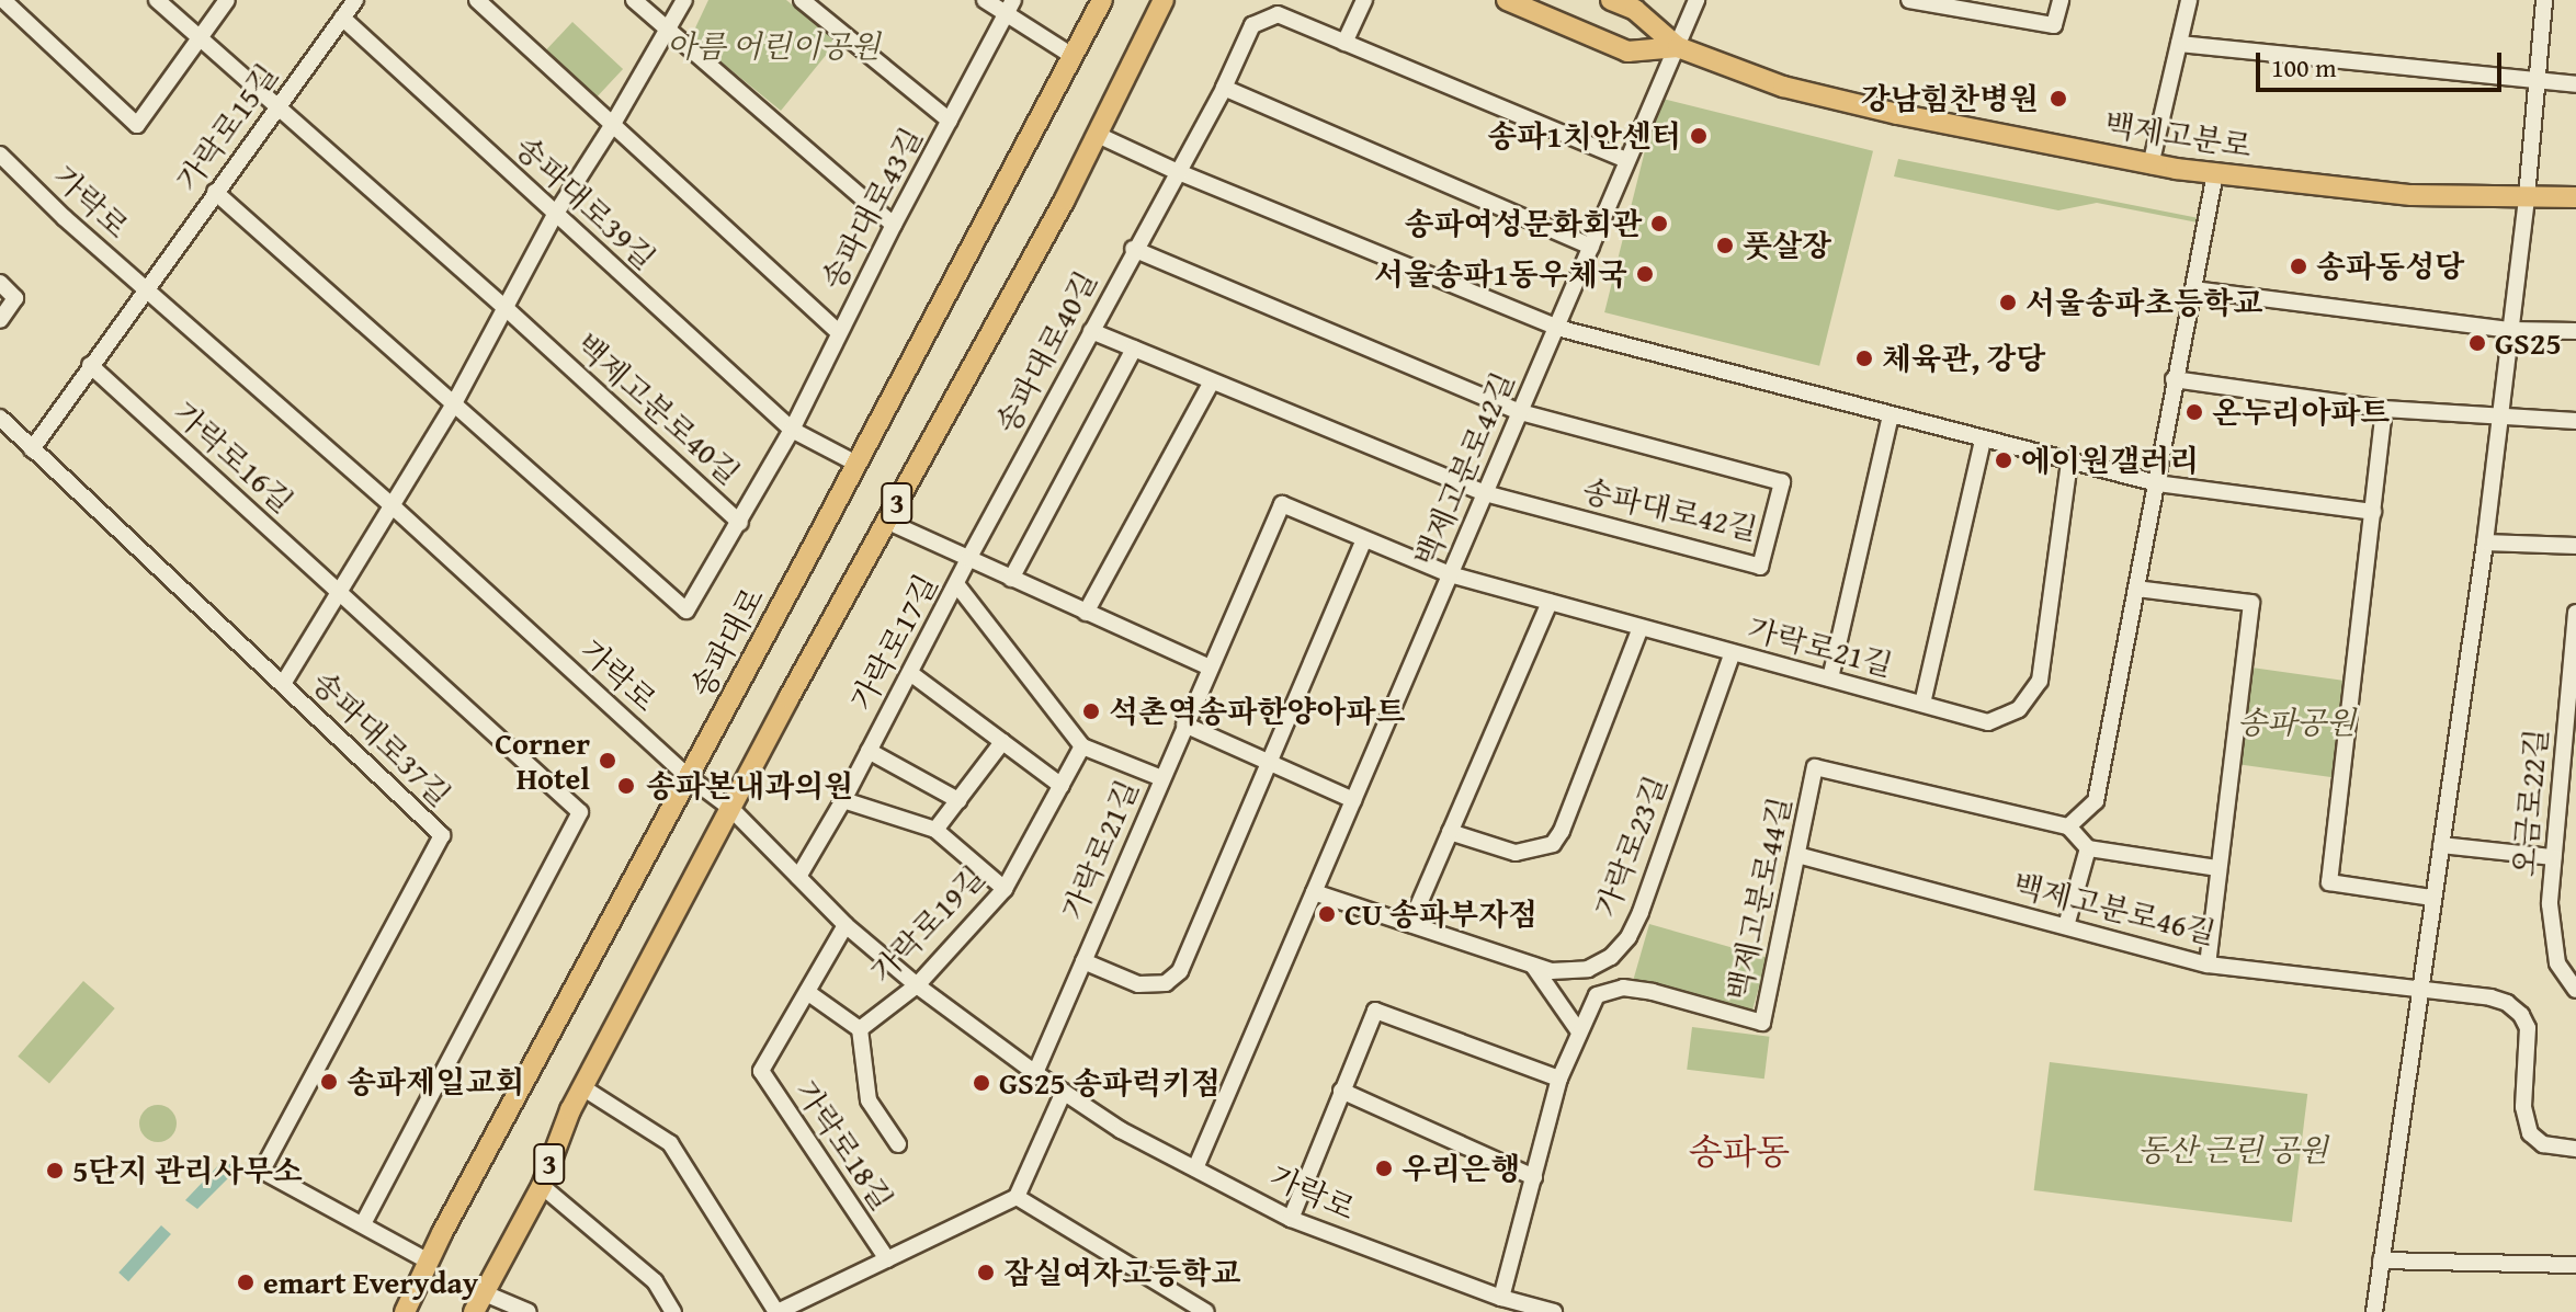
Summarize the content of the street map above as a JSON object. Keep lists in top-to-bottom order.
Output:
{
  "streets": {
    "main road": ["백제고분로", "3", "송파대로"],
    "street": [
      "가락로15길",
      "가락로",
      "송파대로39길",
      "송파대로43길",
      "송파대로40길",
      "백제고분로40길",
      "가락로16길",
      "백제고분로42길",
      "송파대로42길",
      "가락로17길",
      "가락로21길",
      "송파대로37길",
      "오금로22길",
      "가락로23길",
      "백제고분로44길",
      "백제고분로46길",
      "가락로19길",
      "가락로18길"
    ]
  },
  "crossings": [
    ["가락로15길", "가락로"],
    ["가락로15길", "송파대로39길"],
    ["가락로15길", "백제고분로40길"],
    ["백제고분로", "백제고분로42길"],
    ["가락로", "백제고분로42길"],
    ["가락로", "3"],
    ["가락로", "송파대로"],
    ["가락로", "가락로17길"],
    ["가락로", "가락로21길"],
    ["가락로", "백제고분로44길"],
    ["가락로", "가락로19길"],
    ["가락로", "가락로18길"],
    ["송파대로39길", "송파대로43길"],
    ["송파대로39길", "송파대로"],
    ["송파대로40길", "송파대로42길"],
    ["송파대로40길", "가락로17길"],
    ["가락로16길", "송파대로37길"],
    ["백제고분로42길", "송파대로42길"],
    ["백제고분로42길", "가락로21길"],
    ["백제고분로42길", "가락로23길"],
    ["송파대로", "송파대로37길"],
    ["가락로17길", "가락로19길"],
    ["가락로21길", "가락로23길"],
    ["백제고분로44길", "백제고분로46길"]
  ],
  "districts": ["송파동"],
  "parks": ["아름 어린이공원", "송파공원", "동산 근린 공원"],
  "places": [
    "강남힘찬병원",
    "송파1치안센터",
    "송파여성문화회관",
    "풋살장",
    "송파동성당",
    "서울송파1동우체국",
    "서울송파초등학교",
    "GS25",
    "체육관, 강당",
    "온누리아파트",
    "에이원갤러리",
    "석촌역송파한양아파트",
    "Corner Hotel",
    "송파본내과의원",
    "CU 송파부자점",
    "송파제일교회",
    "GS25 송파럭키점",
    "우리은행",
    "5단지 관리사무소",
    "잠실여자고등학교",
    "emart Everyday"
  ],
  "scale_bar": "100 m"
}
